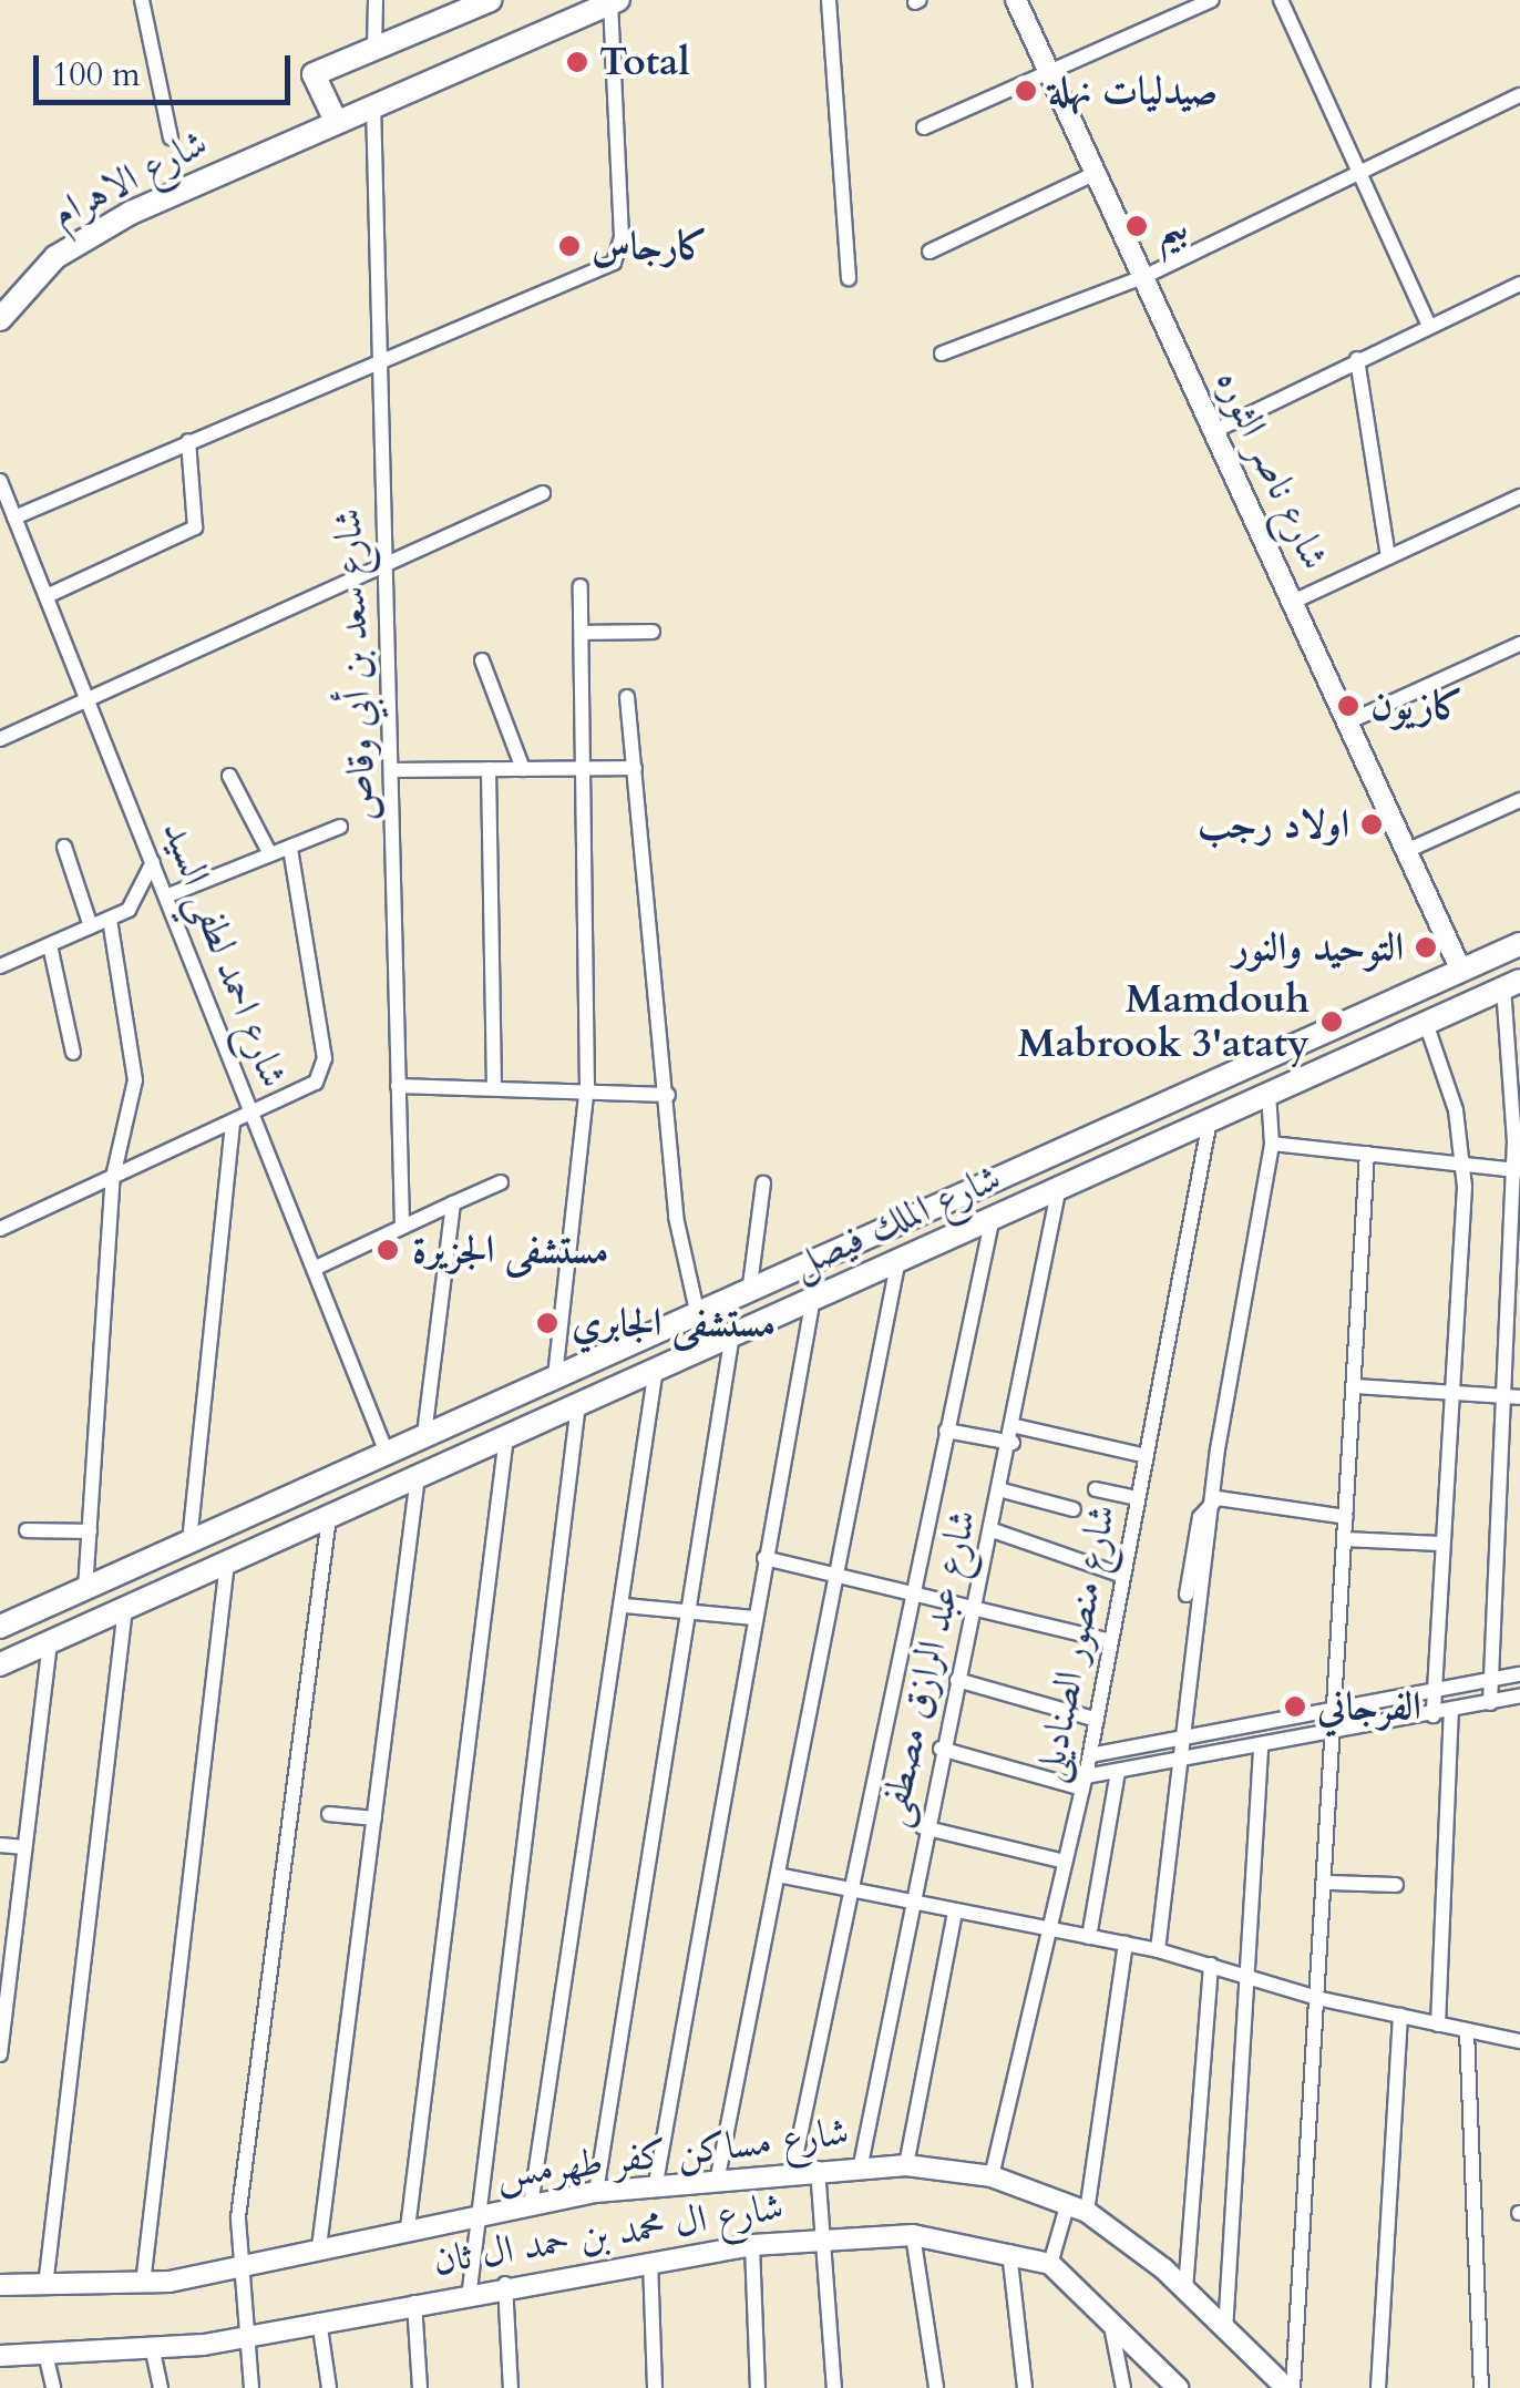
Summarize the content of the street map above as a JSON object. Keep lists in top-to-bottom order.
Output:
{
  "streets": {
    "main road": ["شارع الاهرام", "شارع الملك فيصل"],
    "street": [
      "شارع ناصر الثوره",
      "شارع سعد بن أبي وقاص",
      "شارع احمد لطفي السيد",
      "شارع منصور الصناديلى",
      "شارع عبد الرازق مصطفى",
      "شارع مساكن كفر طهرمس",
      "شارع ال محمد بن حمد ال ثان"
    ]
  },
  "crossings": [
    ["شارع الاهرام", "شارع سعد بن أبي وقاص"],
    ["شارع ناصر الثوره", "شارع الملك فيصل"],
    ["شارع احمد لطفي السيد", "شارع الملك فيصل"],
    ["شارع الملك فيصل", "شارع منصور الصناديلى"],
    ["شارع الملك فيصل", "شارع عبد الرازق مصطفى"],
    ["شارع منصور الصناديلى", "شارع مساكن كفر طهرمس"],
    ["شارع عبد الرازق مصطفى", "شارع مساكن كفر طهرمس"]
  ],
  "places": [
    "Total",
    "صيدليات نهلة",
    "بيم",
    "كارجاس",
    "كازيون",
    "اولاد رجب",
    "التوحيد والنور",
    "Mamdouh Mabrook 3'ataty",
    "مستشفى الجزيرة",
    "مستشفى الجابري",
    "الفرجاني"
  ],
  "scale_bar": "100 m"
}
